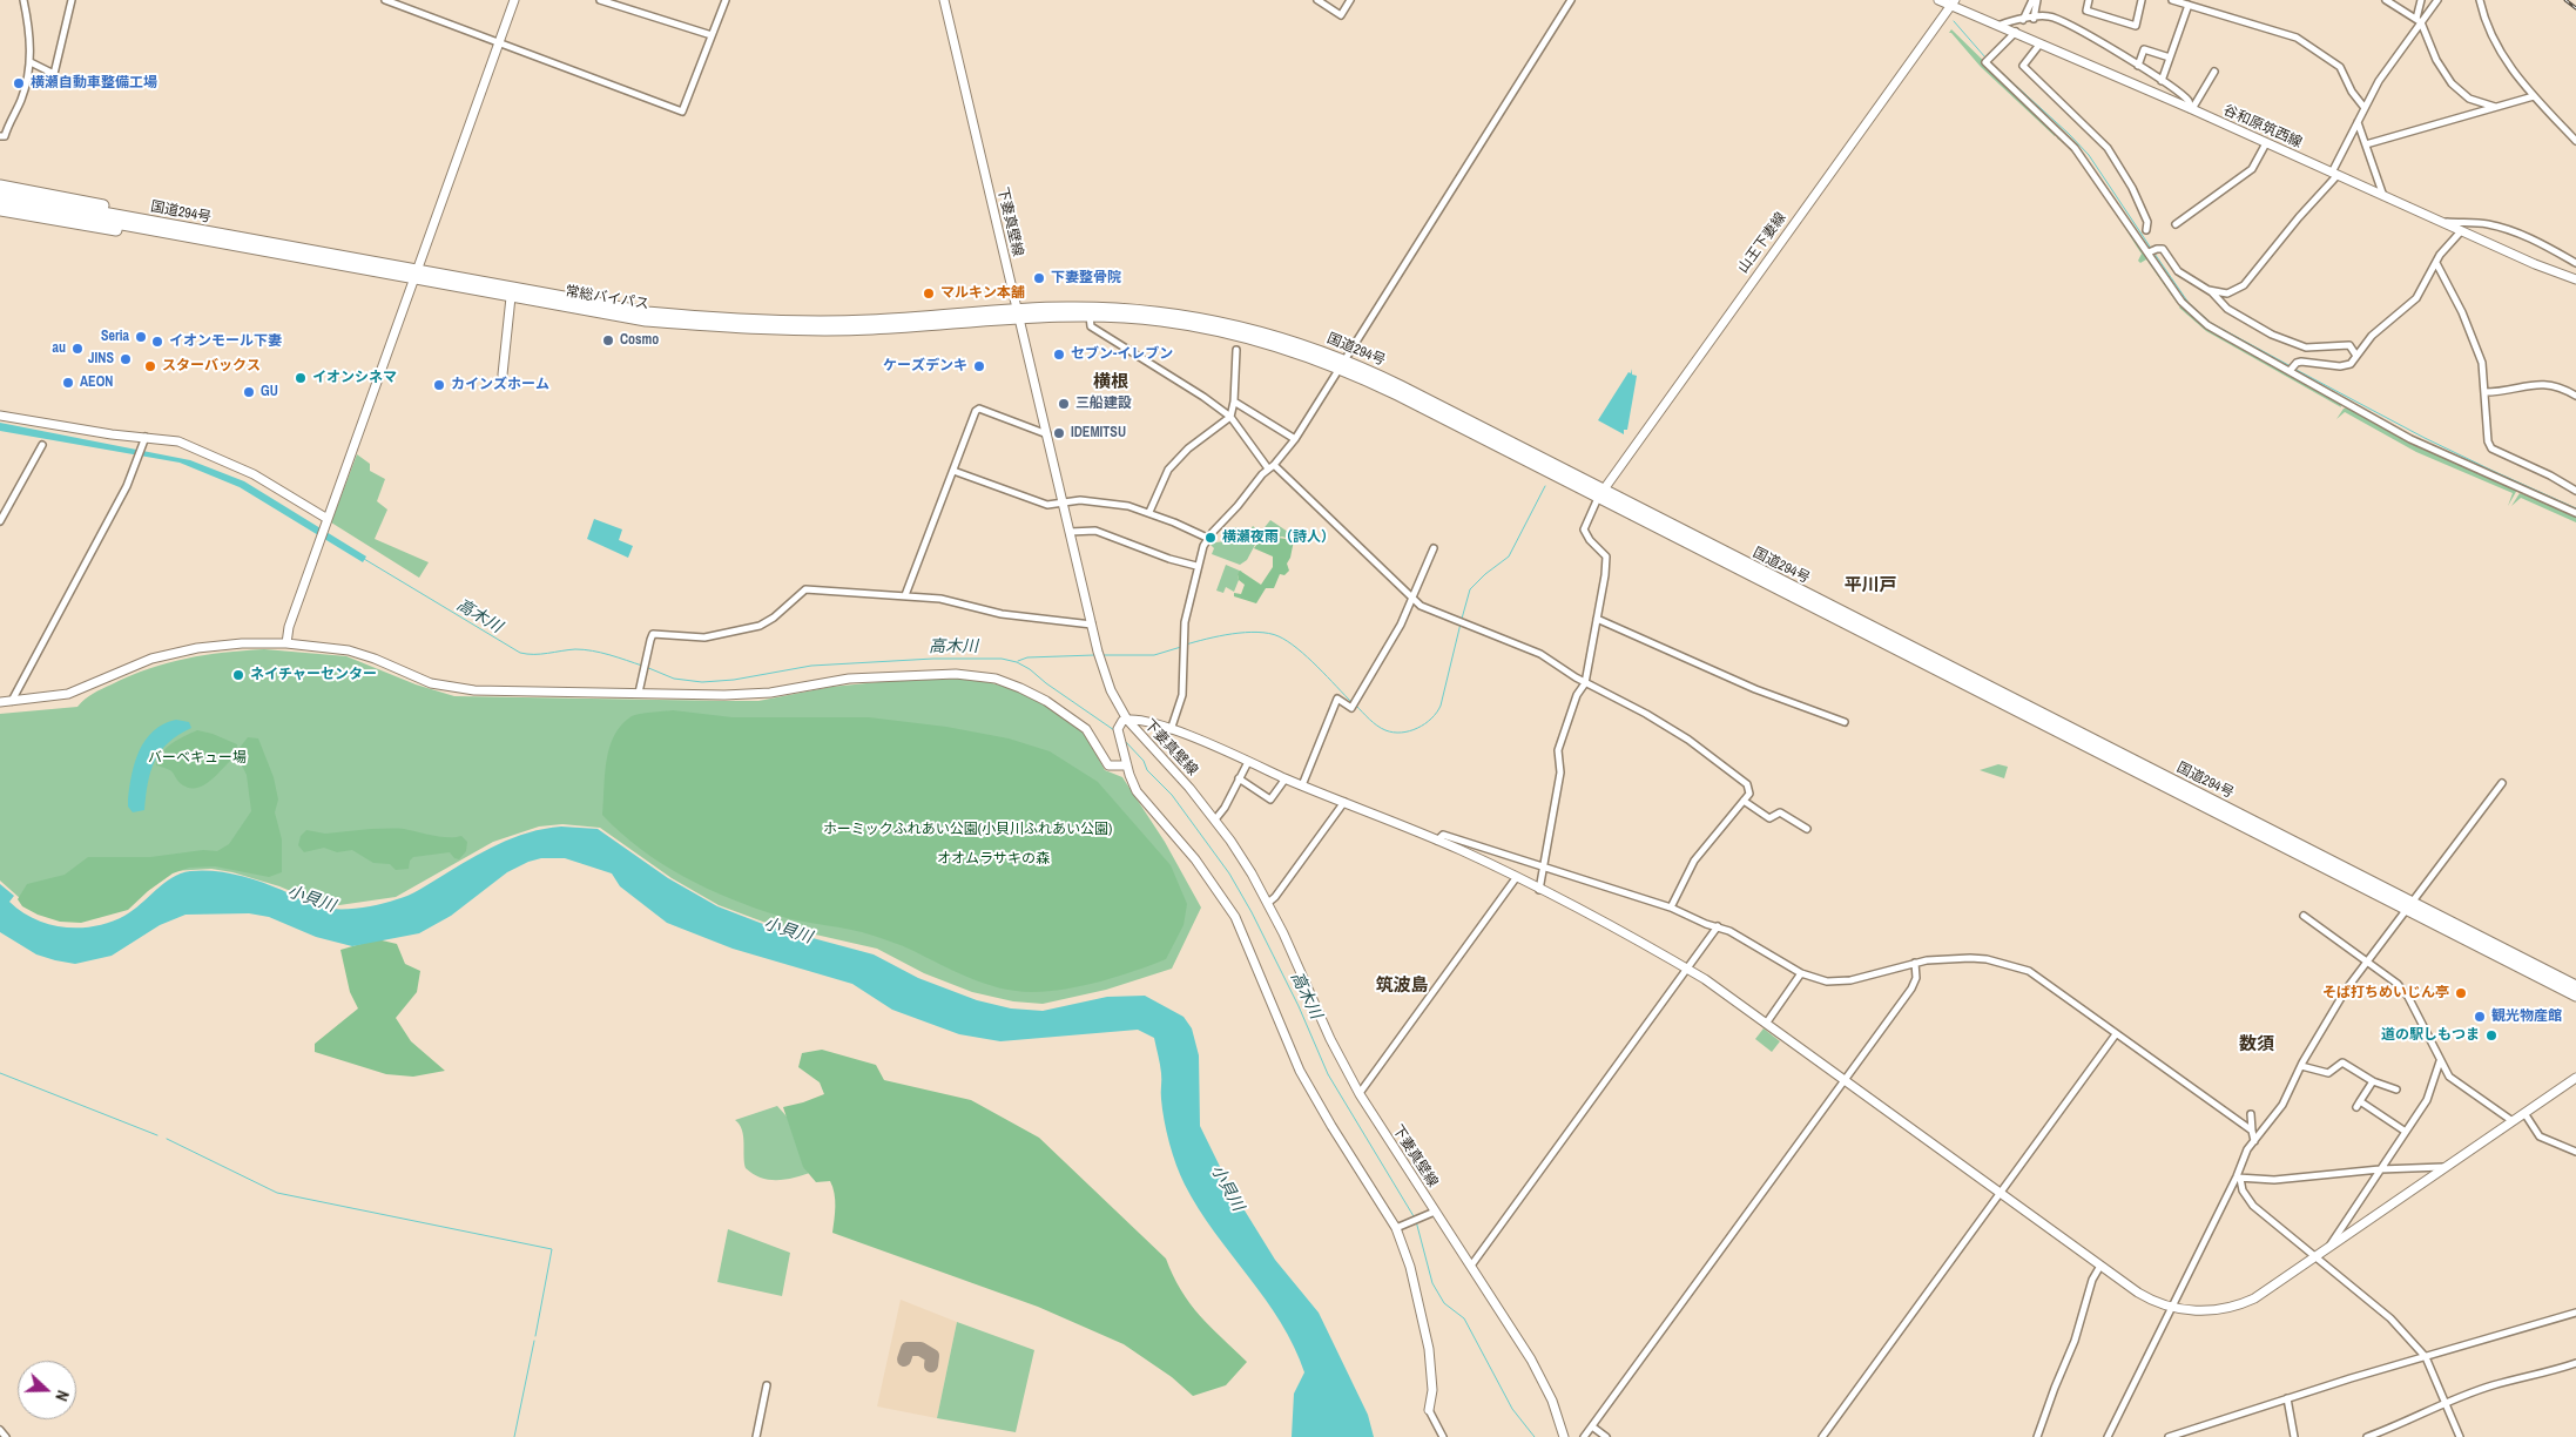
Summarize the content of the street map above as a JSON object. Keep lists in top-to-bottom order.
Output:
{
  "streets": {
    "highway": ["国道294号", "常総バイパス"],
    "street": ["谷和原筑西線", "下妻真壁線", "山王下妻線"]
  },
  "crossings": [
    ["谷和原筑西線", "山王下妻線"],
    ["国道294号", "下妻真壁線"],
    ["国道294号", "山王下妻線"],
    ["国道294号", "常総バイパス"],
    ["下妻真壁線", "常総バイパス"]
  ],
  "districts": [
    "横根",
    "平川戸",
    "筑波島",
    "数須"
  ],
  "water": ["高木川", "小貝川"],
  "parks": ["バーベキュー場", "ホーミックふれあい公園(小貝川ふれあい公園)", "オオムラサキの森"],
  "places": [
    "横瀬自動車整備工場",
    "下妻整骨院",
    "マルキン本舗",
    "Seria",
    "Cosmo",
    "イオンモール下妻",
    "au",
    "セブン-イレブン",
    "JINS",
    "スターバックス",
    "ケーズデンキ",
    "イオンシネマ",
    "AEON",
    "カインズホーム",
    "GU",
    "三船建設",
    "IDEMITSU",
    "横瀬夜雨（詩人）",
    "ネイチャーセンター",
    "そば打ちめいじん亭",
    "観光物産館",
    "道の駅しもつま"
  ],
  "north": "right"
}
